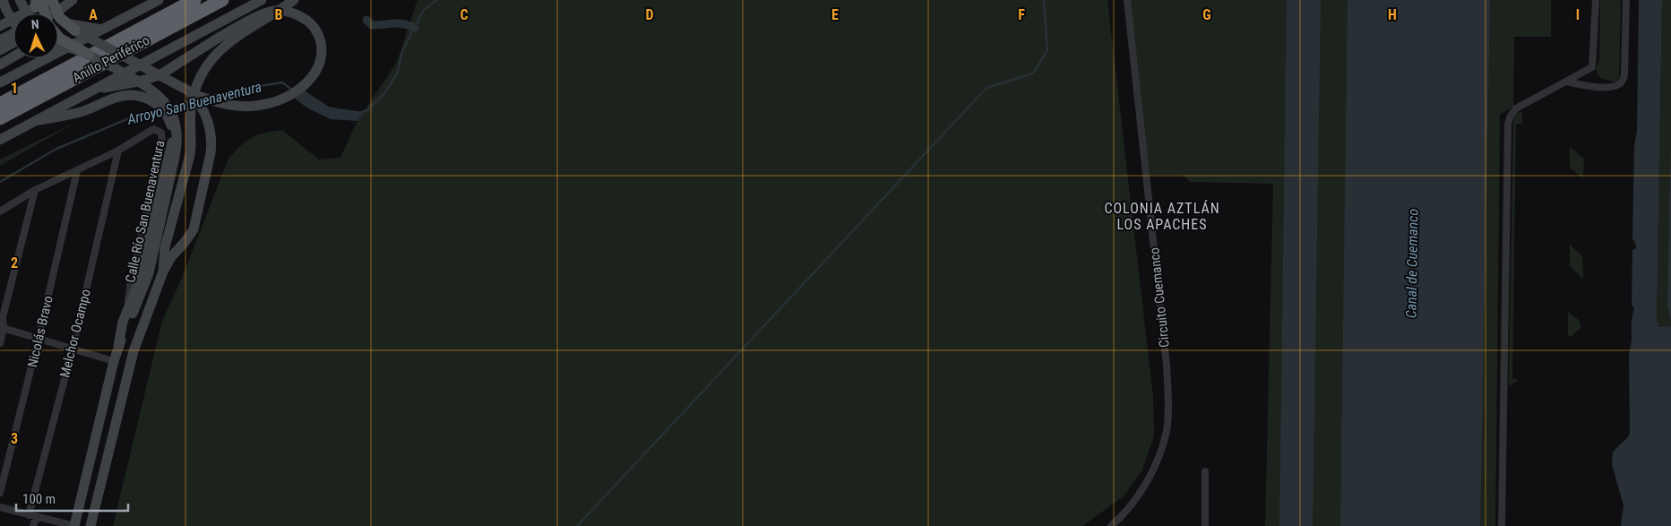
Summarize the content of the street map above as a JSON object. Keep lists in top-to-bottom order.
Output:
{
  "streets": {
    "highway": ["Anillo Periférico"],
    "street": [
      "Calle Río San Buenaventura",
      "Circuito Cuemanco",
      "Nicolás Bravo",
      "Melchor Ocampo"
    ]
  },
  "crossings": [
    ["Calle Río San Buenaventura", "Nicolás Bravo"],
    ["Calle Río San Buenaventura", "Melchor Ocampo"]
  ],
  "districts": ["COLONIA AZTLÁN LOS APACHES"],
  "water": ["Arroyo San Buenaventura", "Canal de Cuemanco"],
  "scale_bar": "100 m",
  "north": "top",
  "grid": {
    "columns": [
      "A",
      "B",
      "C",
      "D",
      "E",
      "F",
      "G",
      "H",
      "I"
    ],
    "rows": ["1", "2", "3"]
  }
}
